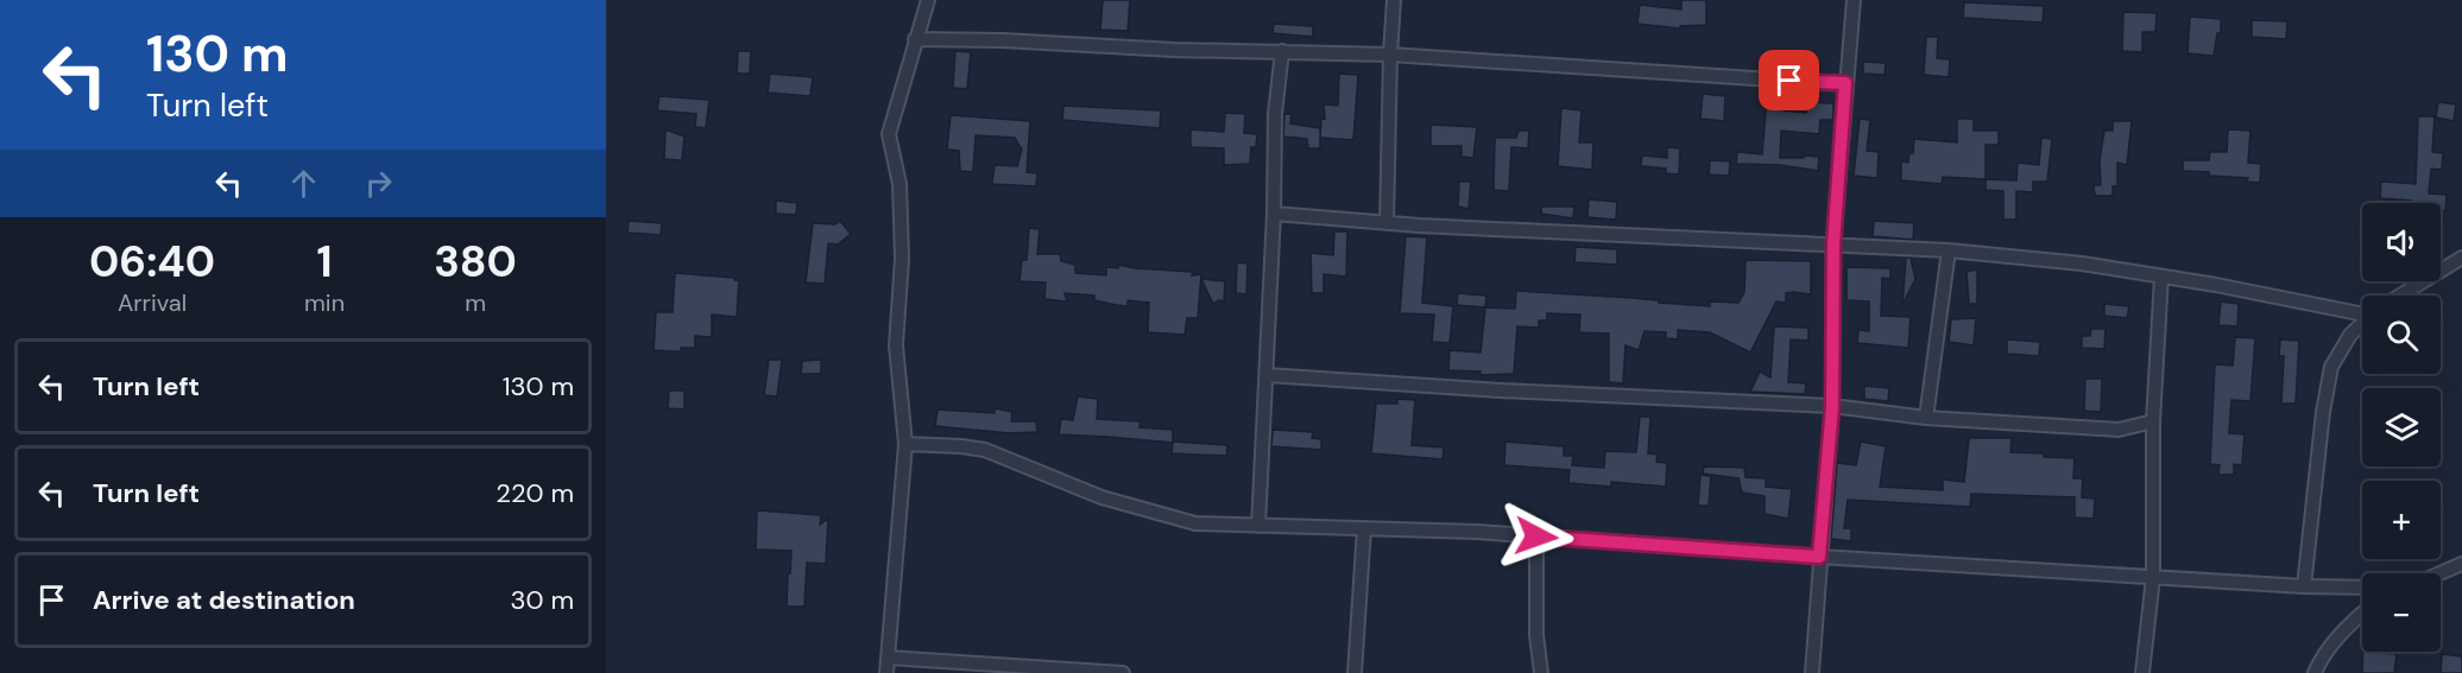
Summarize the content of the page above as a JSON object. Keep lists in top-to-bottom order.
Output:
{
  "page": {
    "turn": ["130 m", "Turn left"],
    "map_buttons": ["+", "−"],
    "eta": [
      "06:40",
      "Arrival",
      "1",
      "min",
      "380",
      "m"
    ],
    "list": [
      {
        "name": "Turn left",
        "value": "130 m"
      },
      {
        "name": "Turn left",
        "value": "220 m"
      },
      {
        "name": "Arrive at destination",
        "value": "30 m"
      }
    ]
  }
}
